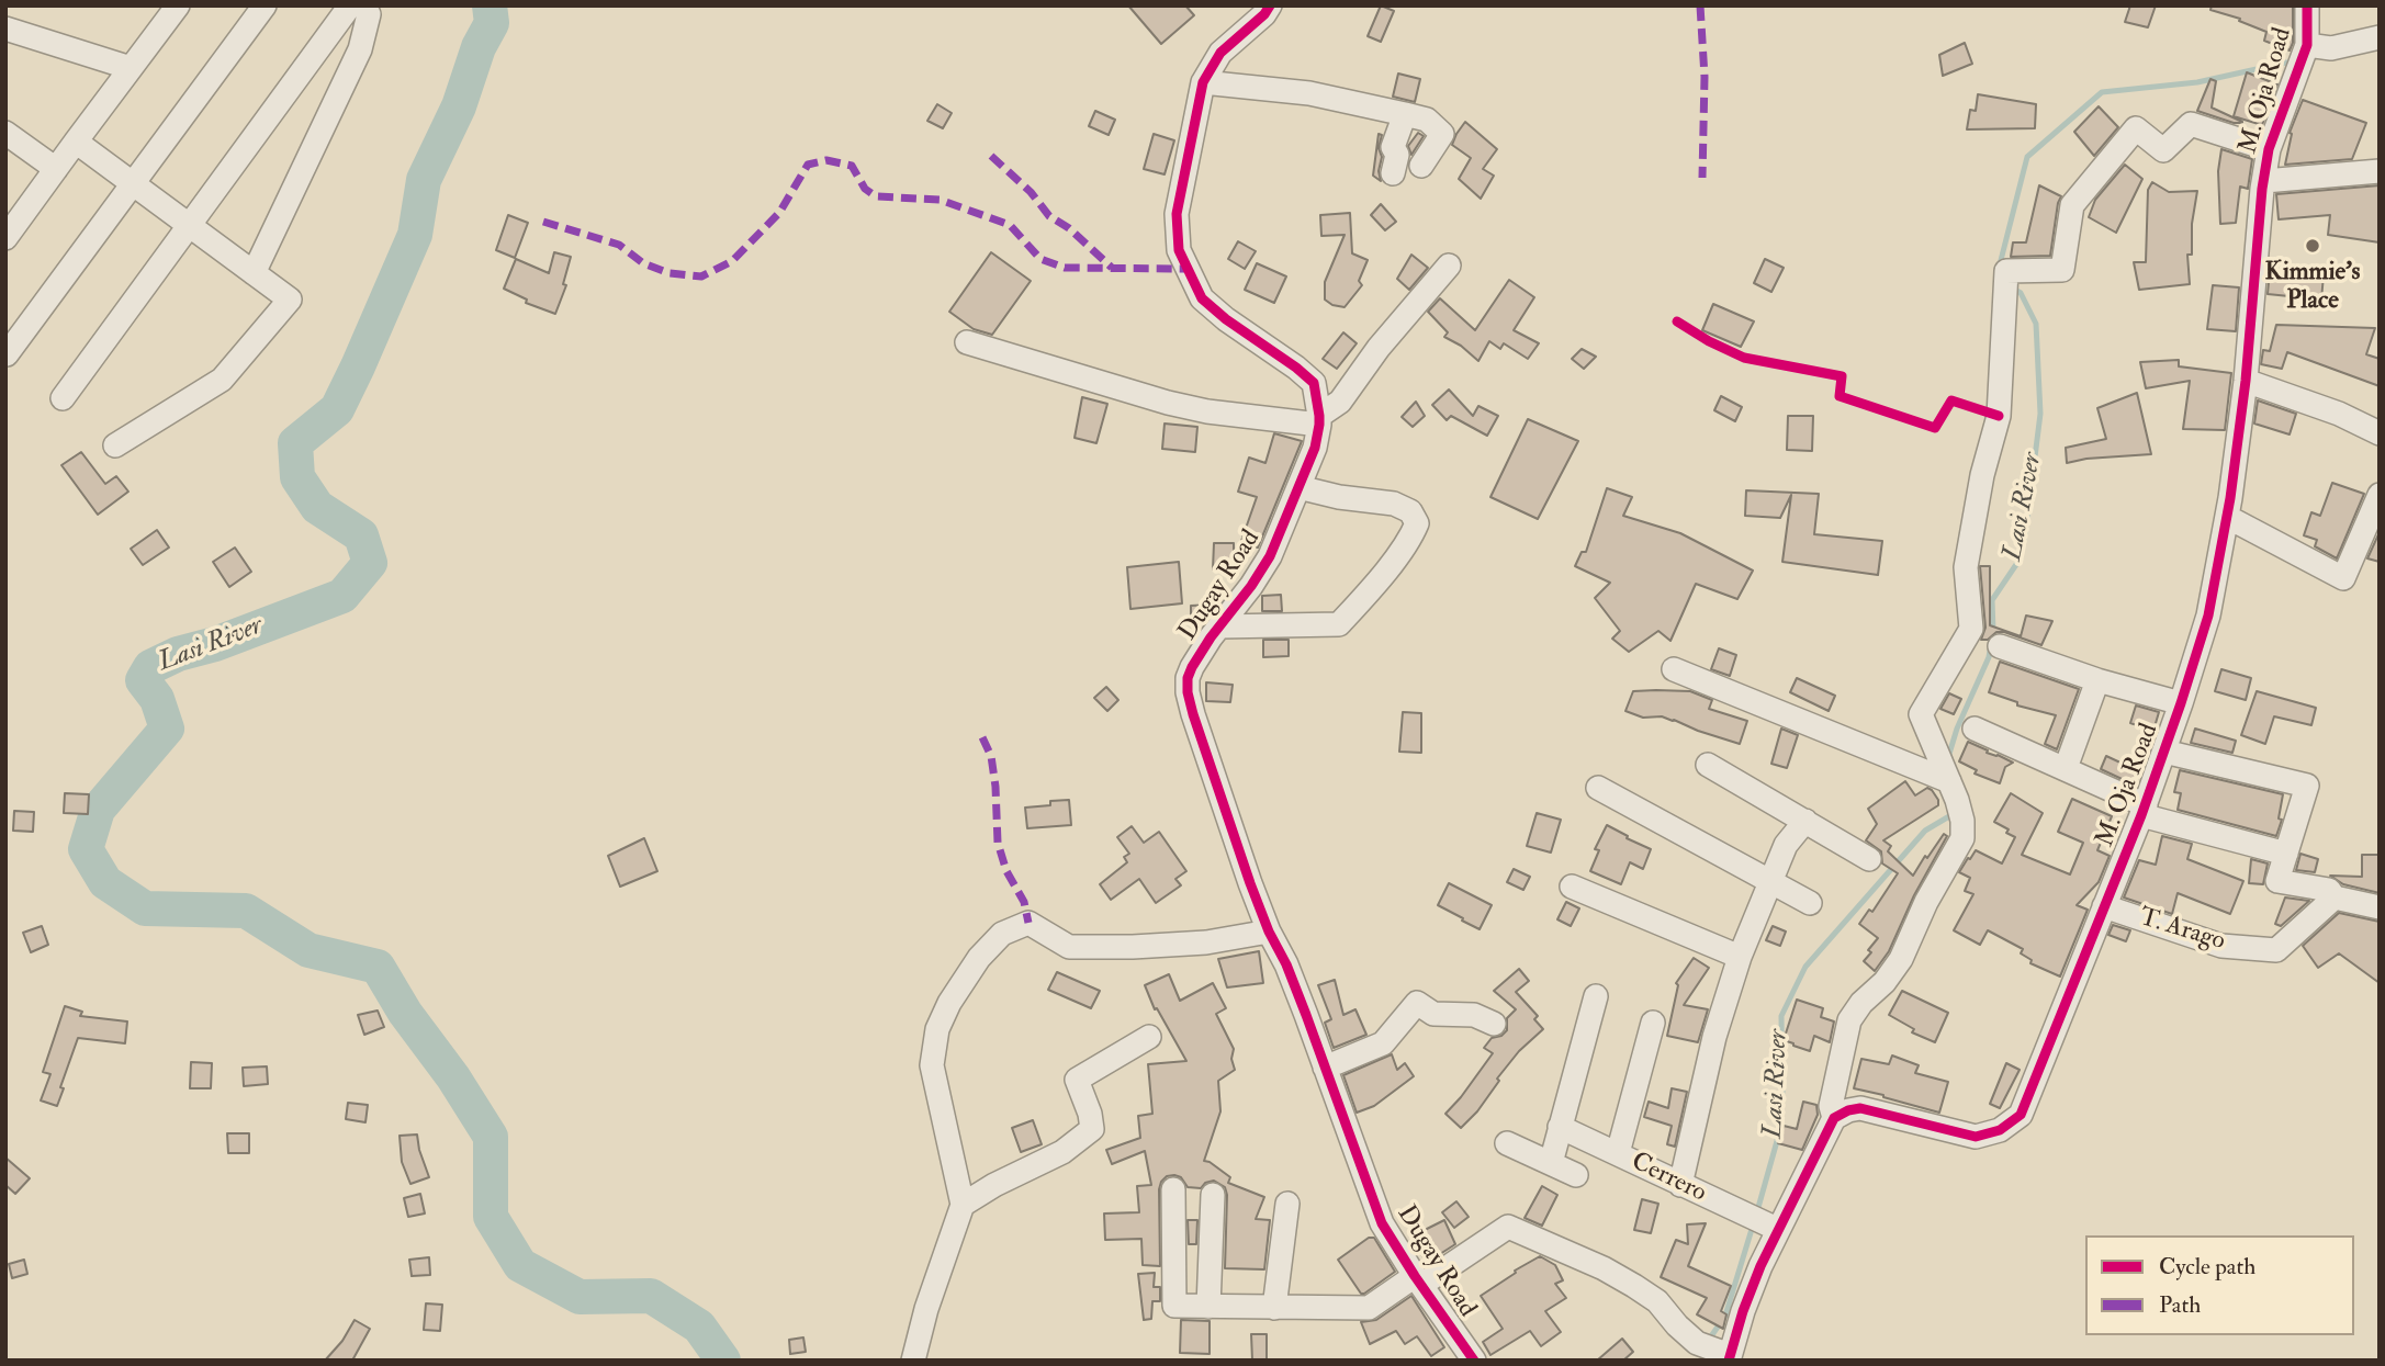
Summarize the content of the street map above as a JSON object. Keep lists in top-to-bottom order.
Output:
{
  "streets": {
    "street": [
      "M. Oja Road",
      "Dugay Road",
      "T. Arago",
      "Cerrero"
    ]
  },
  "crossings": [
    ["M. Oja Road", "T. Arago"]
  ],
  "water": ["Lasi River"],
  "places": ["Kimmie's Place"],
  "legend": ["Cycle path", "Path"]
}
